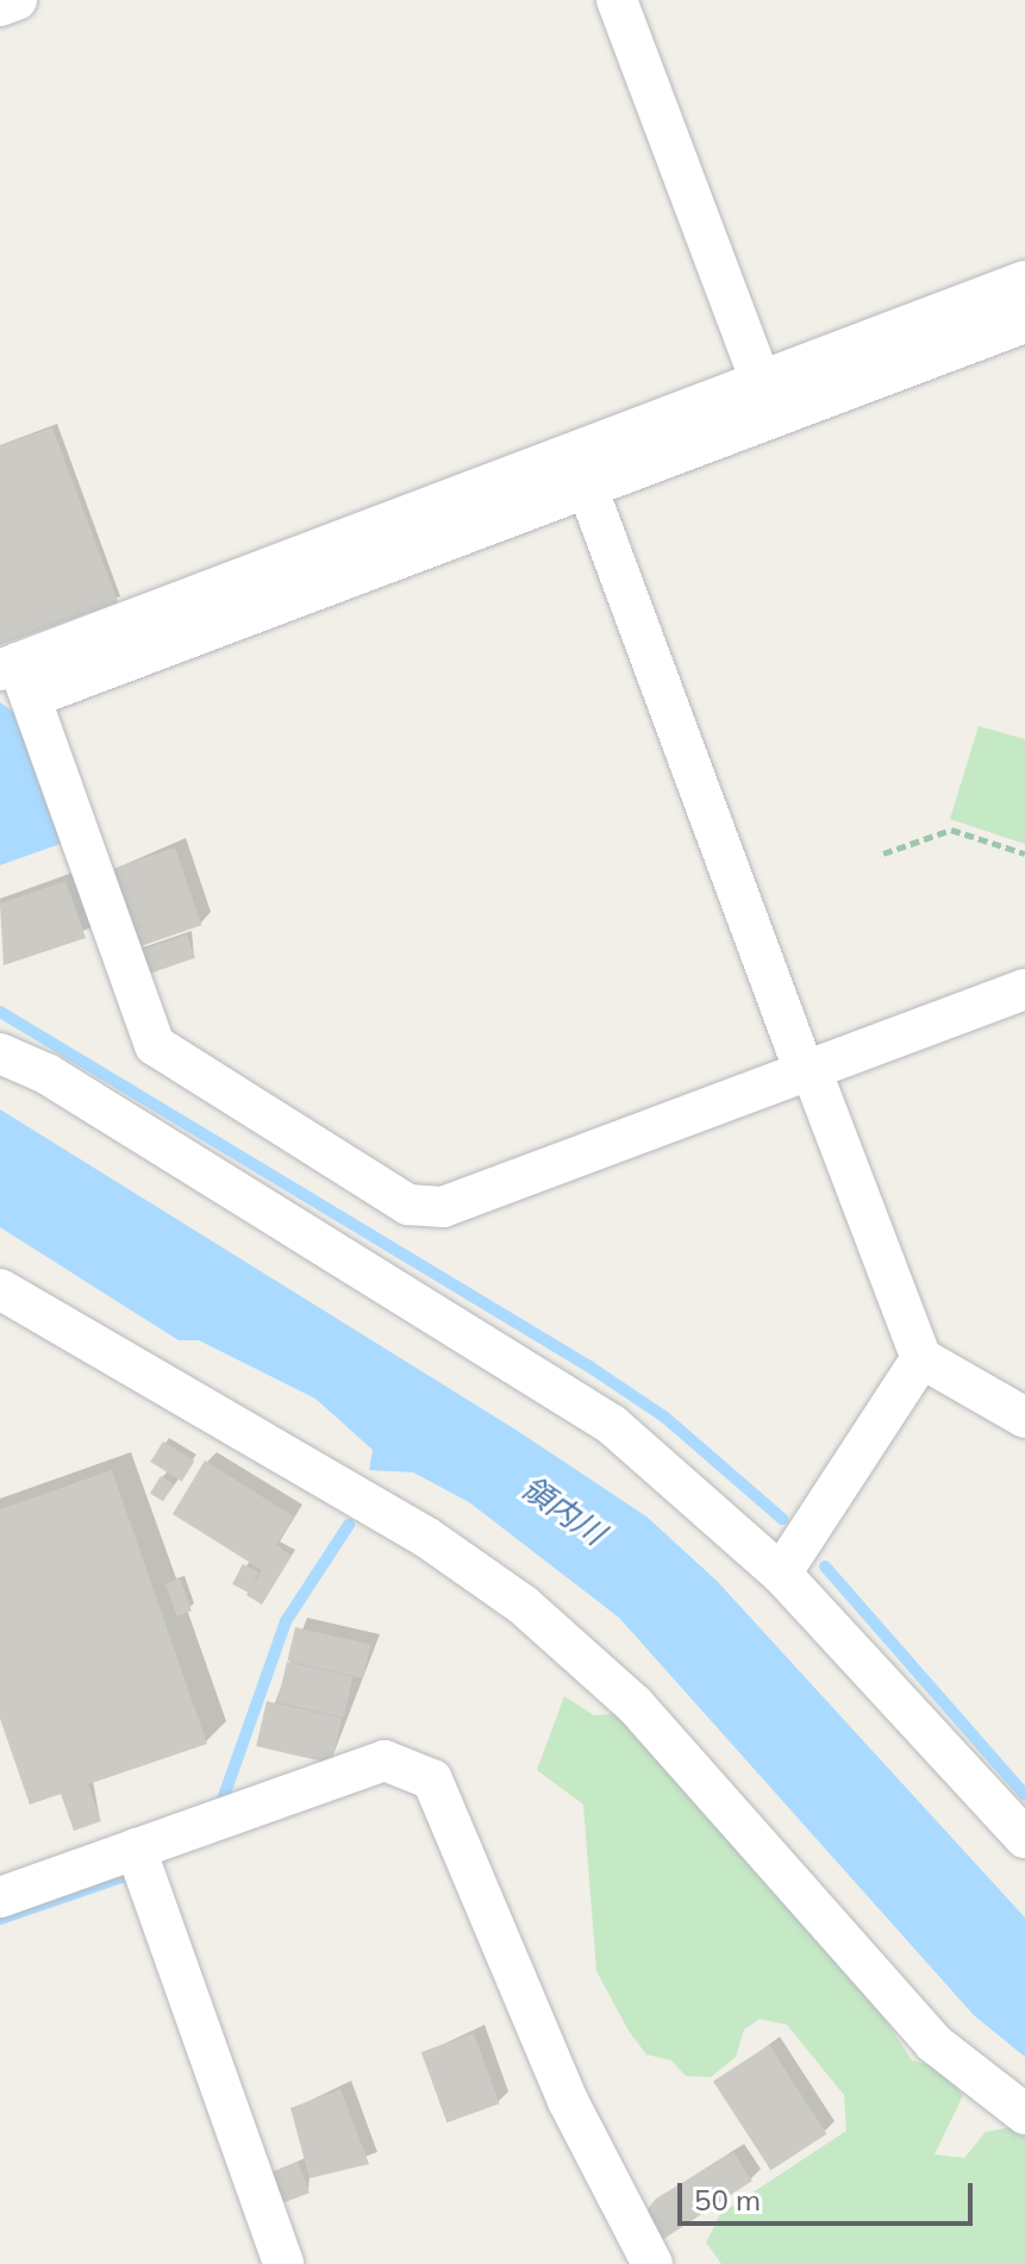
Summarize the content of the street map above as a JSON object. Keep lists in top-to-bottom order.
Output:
{
  "water": ["領内川"],
  "scale_bar": "50 m"
}
